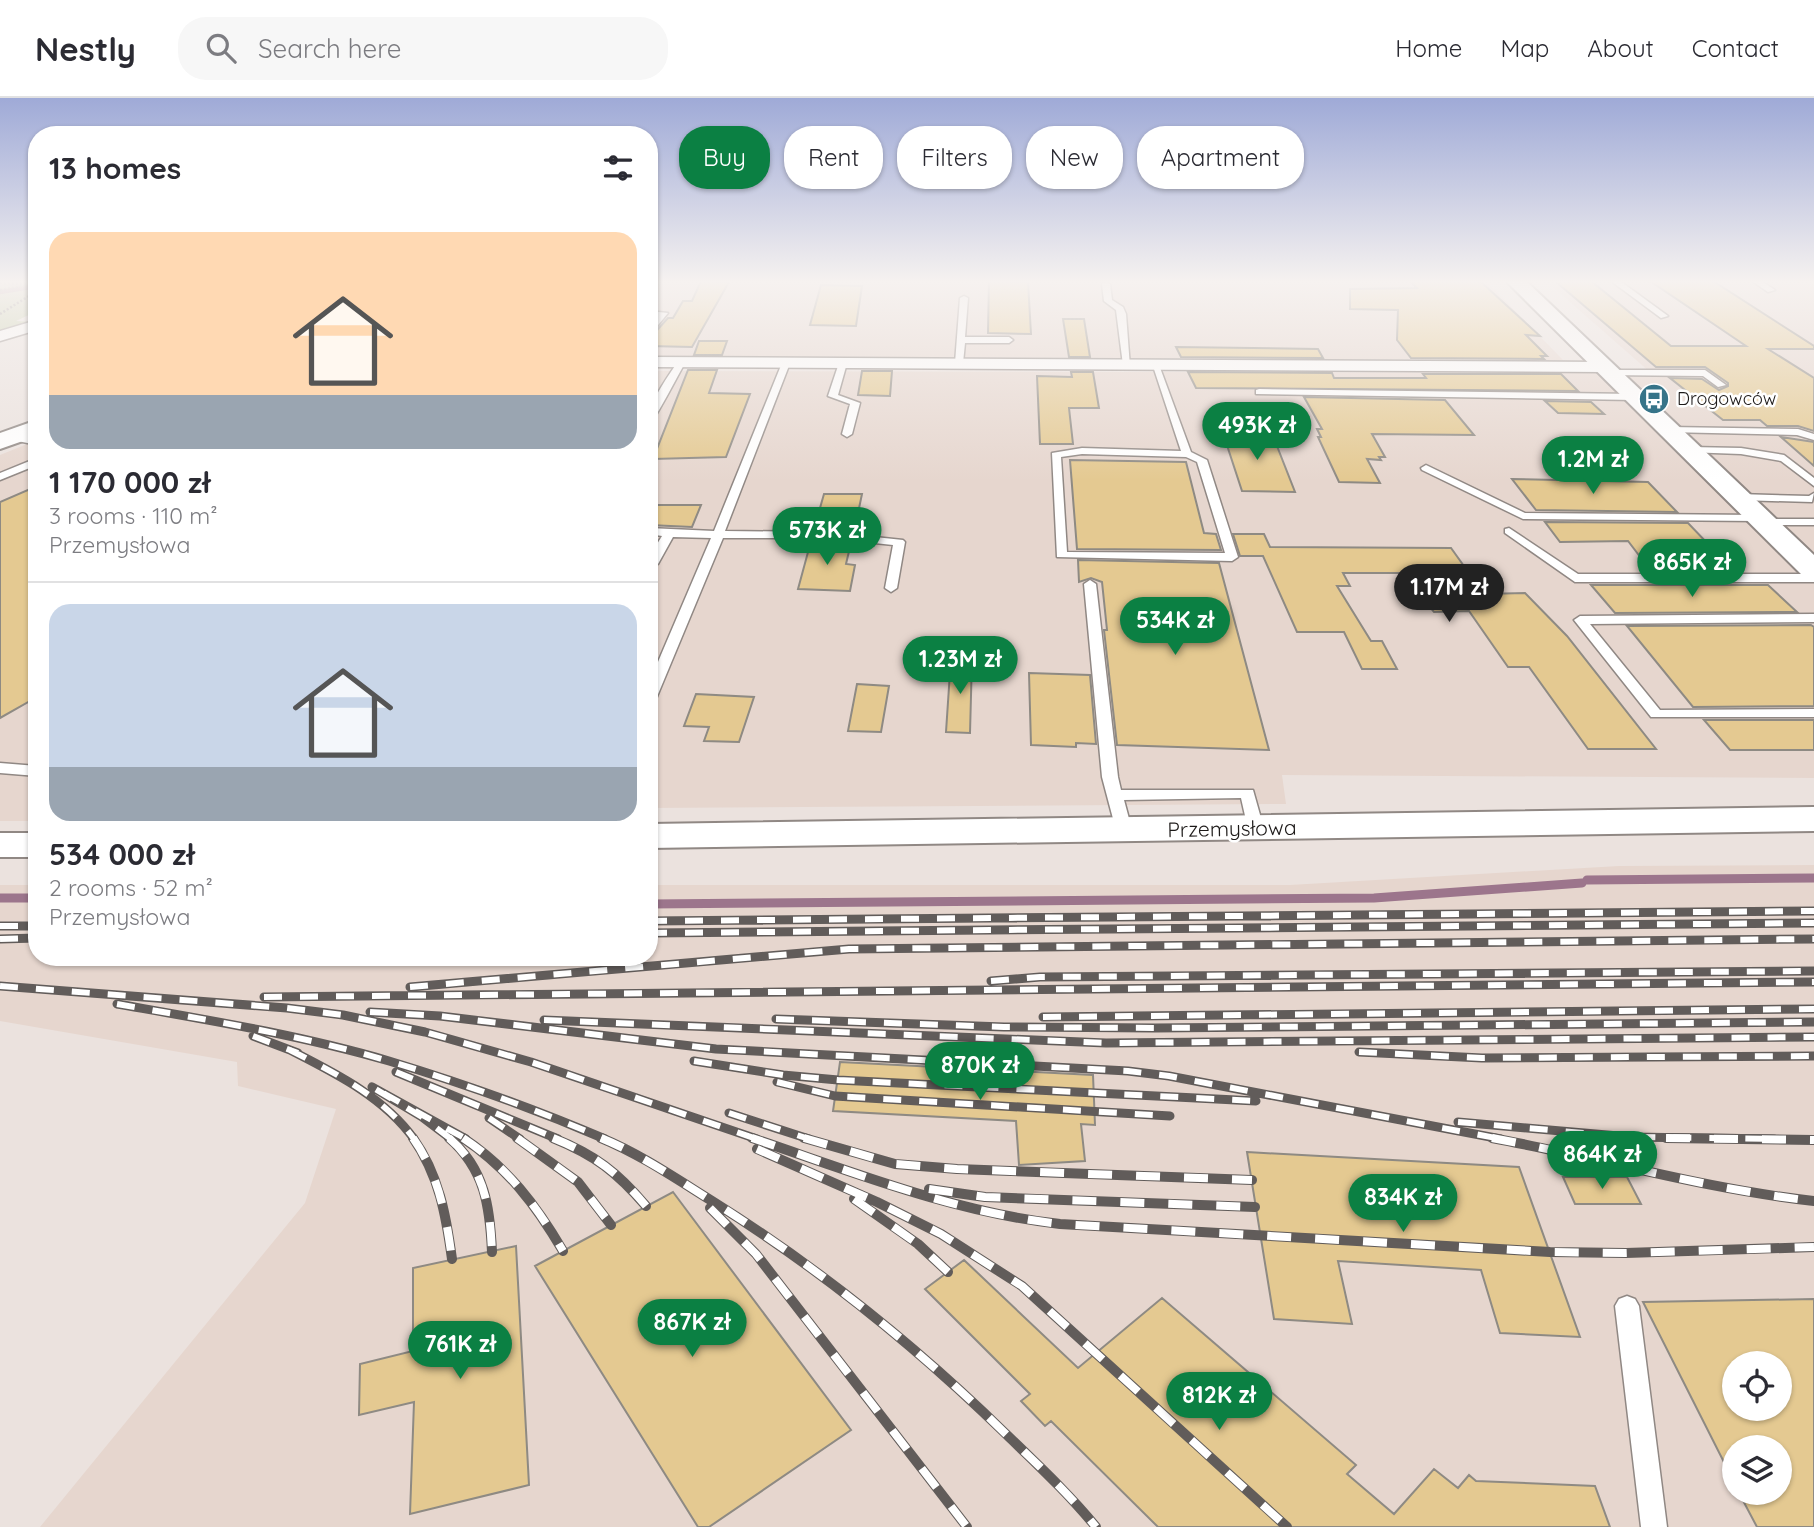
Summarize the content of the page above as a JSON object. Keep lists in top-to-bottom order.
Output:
{
  "streets": {
    "street": ["Przemysłowa"]
  },
  "places": {
    "bus stop": ["Drogowców"]
  },
  "page": {
    "header": "Nestly",
    "search": "Search here",
    "nav": [
      "Home",
      "Map",
      "About",
      "Contact"
    ],
    "chip": [
      "Buy",
      "Rent",
      "Filters",
      "New",
      "Apartment"
    ],
    "heading": "13 homes",
    "list": [
      {
        "name": "1 170 000 zł",
        "note": "3 rooms · 110 m² · Przemysłowa"
      },
      {
        "name": "534 000 zł",
        "note": "2 rooms · 52 m² · Przemysłowa"
      }
    ],
    "price": [
      "493K zł",
      "1.2M zł",
      "573K zł",
      "865K zł",
      "1.17M zł",
      "534K zł",
      "1.23M zł",
      "870K zł",
      "864K zł",
      "834K zł",
      "867K zł",
      "761K zł",
      "812K zł"
    ]
  }
}
